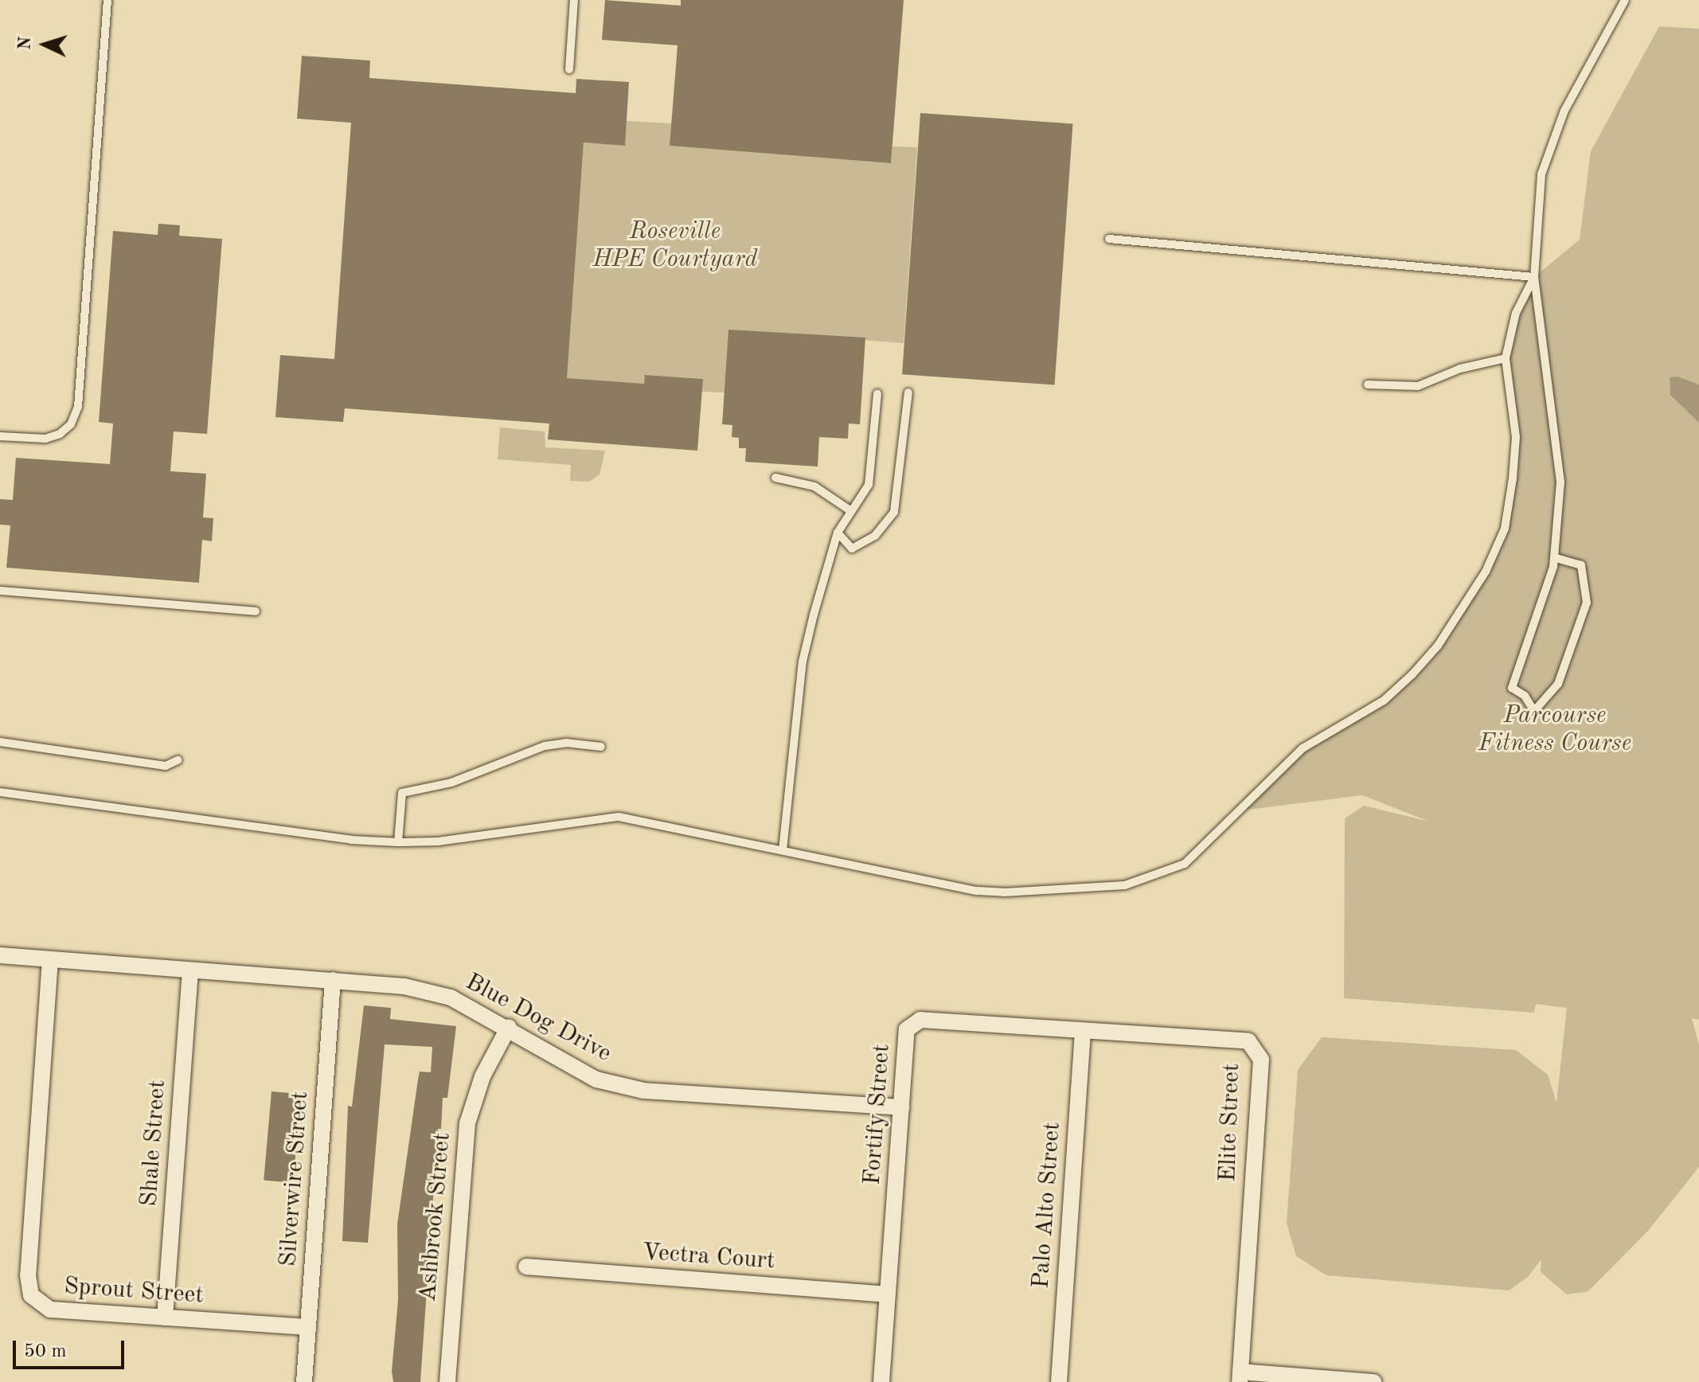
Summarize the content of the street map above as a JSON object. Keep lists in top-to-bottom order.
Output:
{
  "streets": {
    "street": [
      "Blue Dog Drive",
      "Fortify Street",
      "Elite Street",
      "Shale Street",
      "Silverwire Street",
      "Palo Alto Street",
      "Ashbrook Street",
      "Vectra Court",
      "Sprout Street"
    ]
  },
  "crossings": [
    ["Blue Dog Drive", "Fortify Street"],
    ["Blue Dog Drive", "Shale Street"],
    ["Blue Dog Drive", "Silverwire Street"],
    ["Blue Dog Drive", "Ashbrook Street"],
    ["Blue Dog Drive", "Sprout Street"],
    ["Fortify Street", "Elite Street"],
    ["Fortify Street", "Palo Alto Street"],
    ["Fortify Street", "Vectra Court"],
    ["Elite Street", "Palo Alto Street"],
    ["Shale Street", "Sprout Street"],
    ["Silverwire Street", "Sprout Street"]
  ],
  "parks": ["Roseville HPE Courtyard", "Parcourse Fitness Course"],
  "scale_bar": "50 m",
  "north": "left"
}
